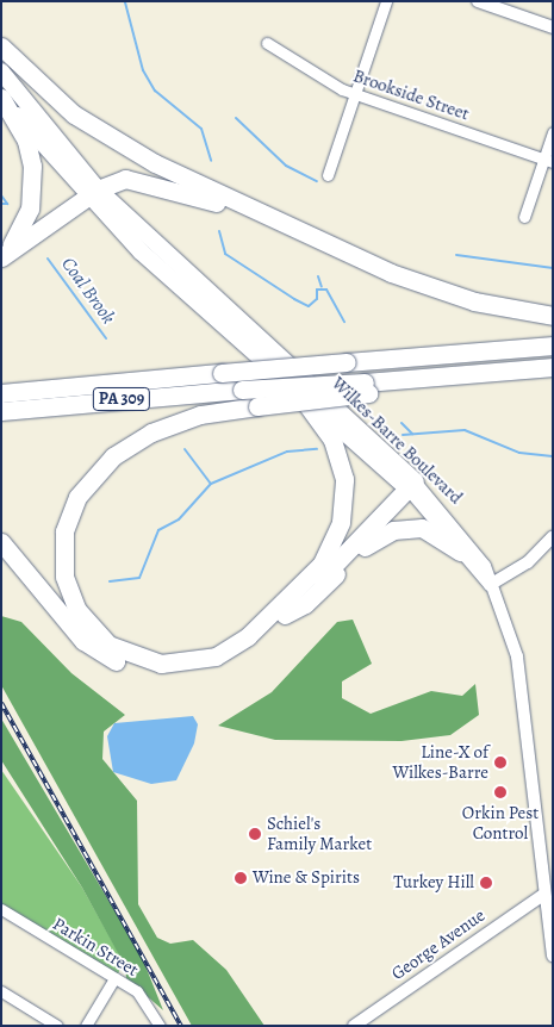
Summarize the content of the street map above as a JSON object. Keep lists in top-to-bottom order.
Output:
{
  "streets": {
    "highway": ["PA 309"],
    "main road": ["Wilkes-Barre Boulevard"],
    "street": ["Brookside Street", "George Avenue", "Parkin Street"]
  },
  "water": ["Coal Brook"],
  "places": [
    "Line-X of Wilkes-Barre",
    "Orkin Pest Control",
    "Schiel's Family Market",
    "Wine & Spirits",
    "Turkey Hill"
  ]
}
